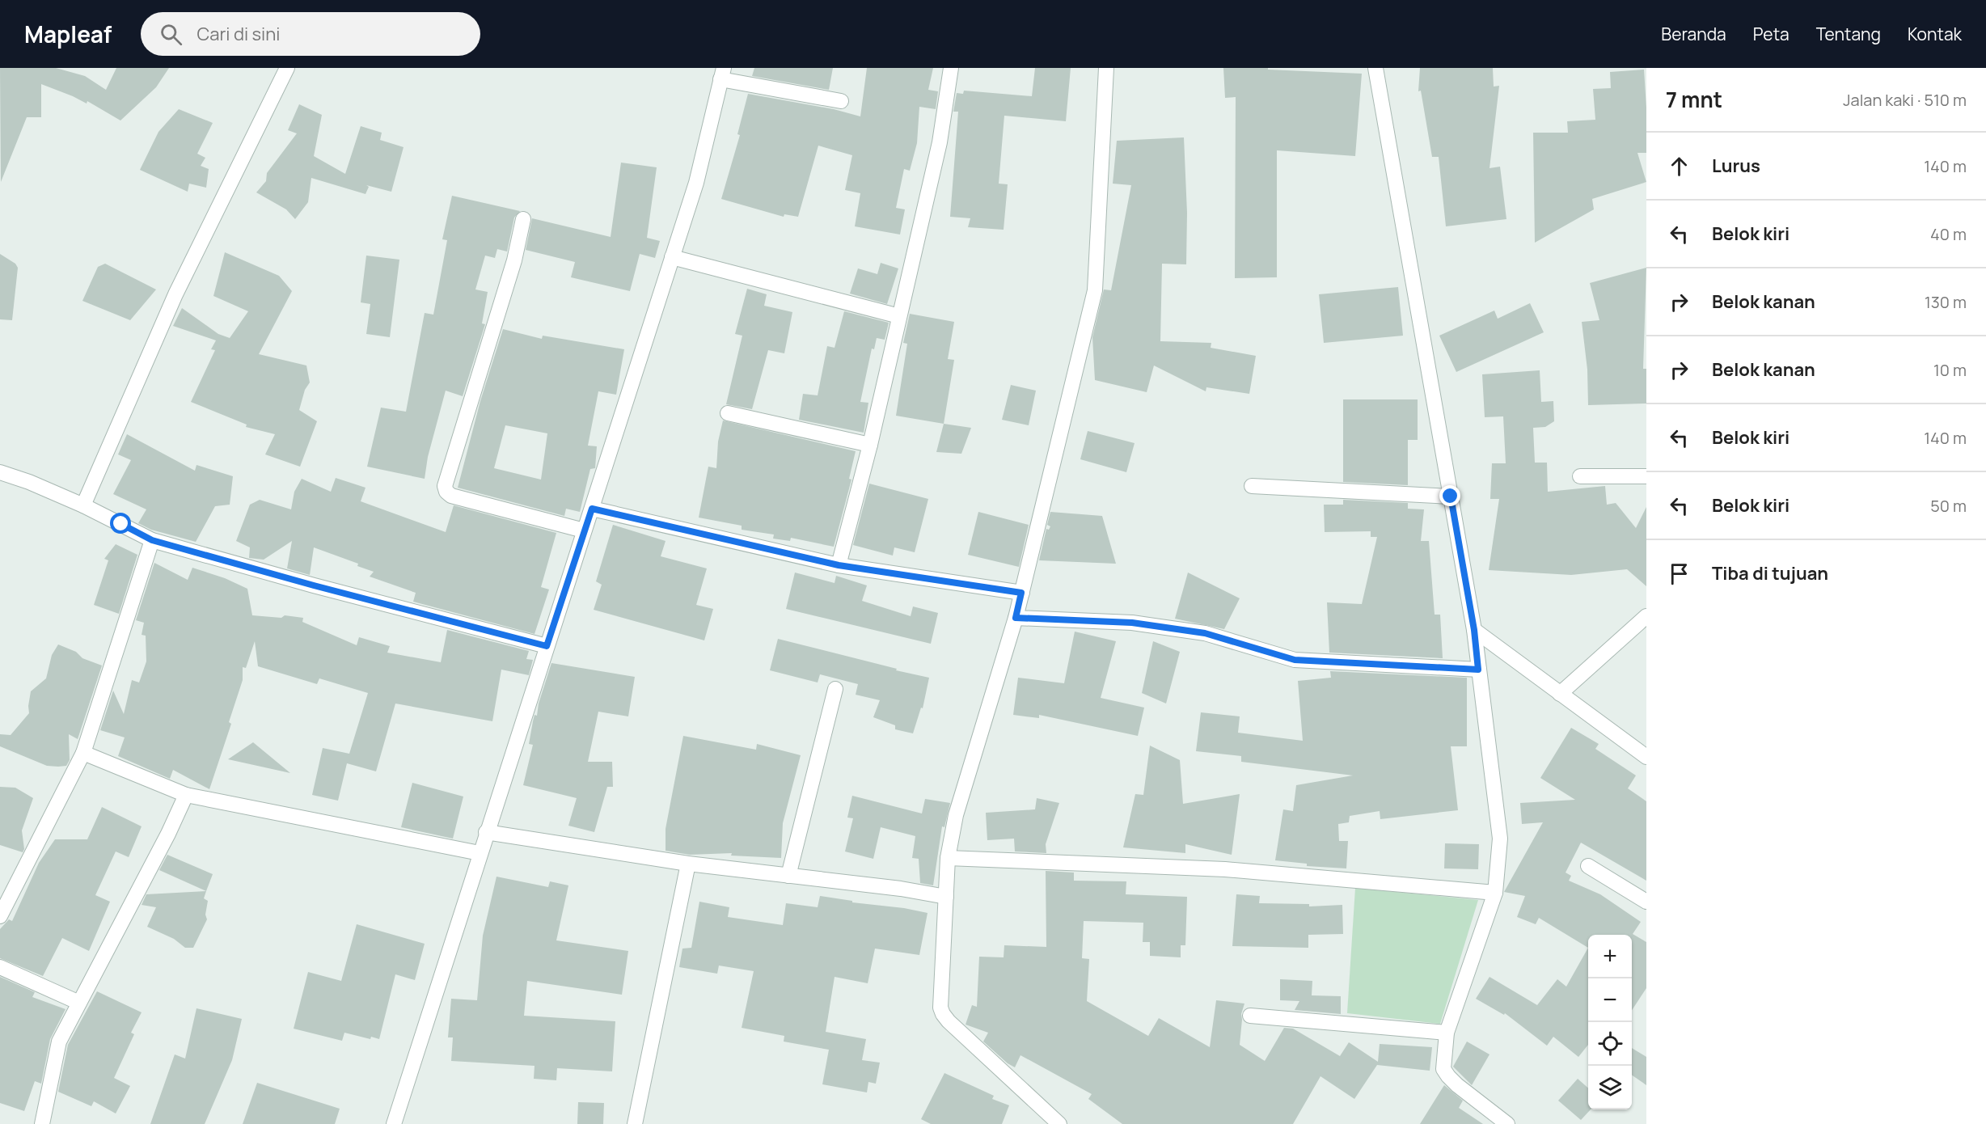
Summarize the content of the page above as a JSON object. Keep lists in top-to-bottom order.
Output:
{
  "page": {
    "header": "Mapleaf",
    "search": "Cari di sini",
    "nav": [
      "Beranda",
      "Peta",
      "Tentang",
      "Kontak"
    ],
    "heading": ["7 mnt", "Jalan kaki · 510 m"],
    "list": [
      ["Lurus", "140 m"],
      ["Belok kiri", "40 m"],
      ["Belok kanan", "130 m"],
      ["Belok kanan", "10 m"],
      ["Belok kiri", "140 m"],
      ["Belok kiri", "50 m"],
      "Tiba di tujuan"
    ],
    "map_buttons": ["+", "−"]
  }
}
